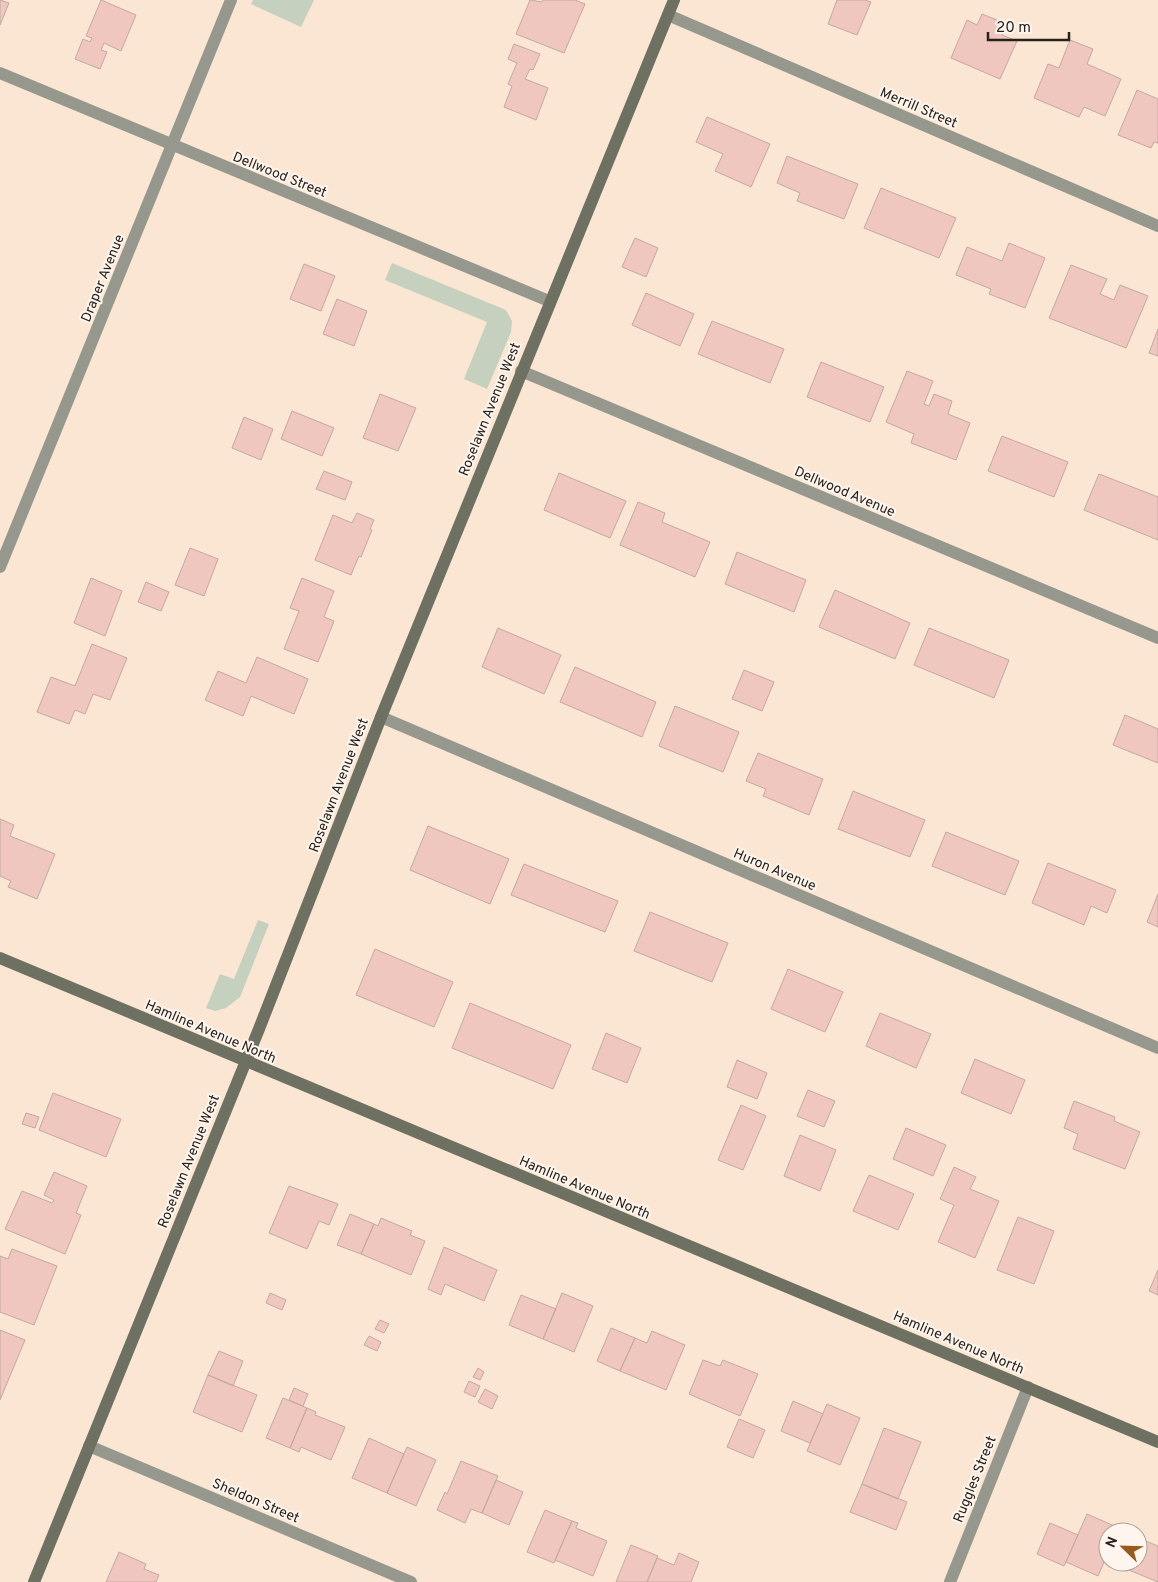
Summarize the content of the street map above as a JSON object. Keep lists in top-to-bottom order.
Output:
{
  "streets": {
    "street": [
      "Merrill Street",
      "Dellwood Street",
      "Draper Avenue",
      "Roselawn Avenue West",
      "Dellwood Avenue",
      "Huron Avenue",
      "Hamline Avenue North",
      "Ruggles Street",
      "Sheldon Street"
    ]
  },
  "crossings": [
    ["Merrill Street", "Roselawn Avenue West"],
    ["Dellwood Street", "Draper Avenue"],
    ["Dellwood Street", "Roselawn Avenue West"],
    ["Roselawn Avenue West", "Dellwood Avenue"],
    ["Roselawn Avenue West", "Huron Avenue"],
    ["Roselawn Avenue West", "Hamline Avenue North"],
    ["Roselawn Avenue West", "Sheldon Street"],
    ["Hamline Avenue North", "Ruggles Street"]
  ],
  "scale_bar": "20 m",
  "north": "top left"
}
